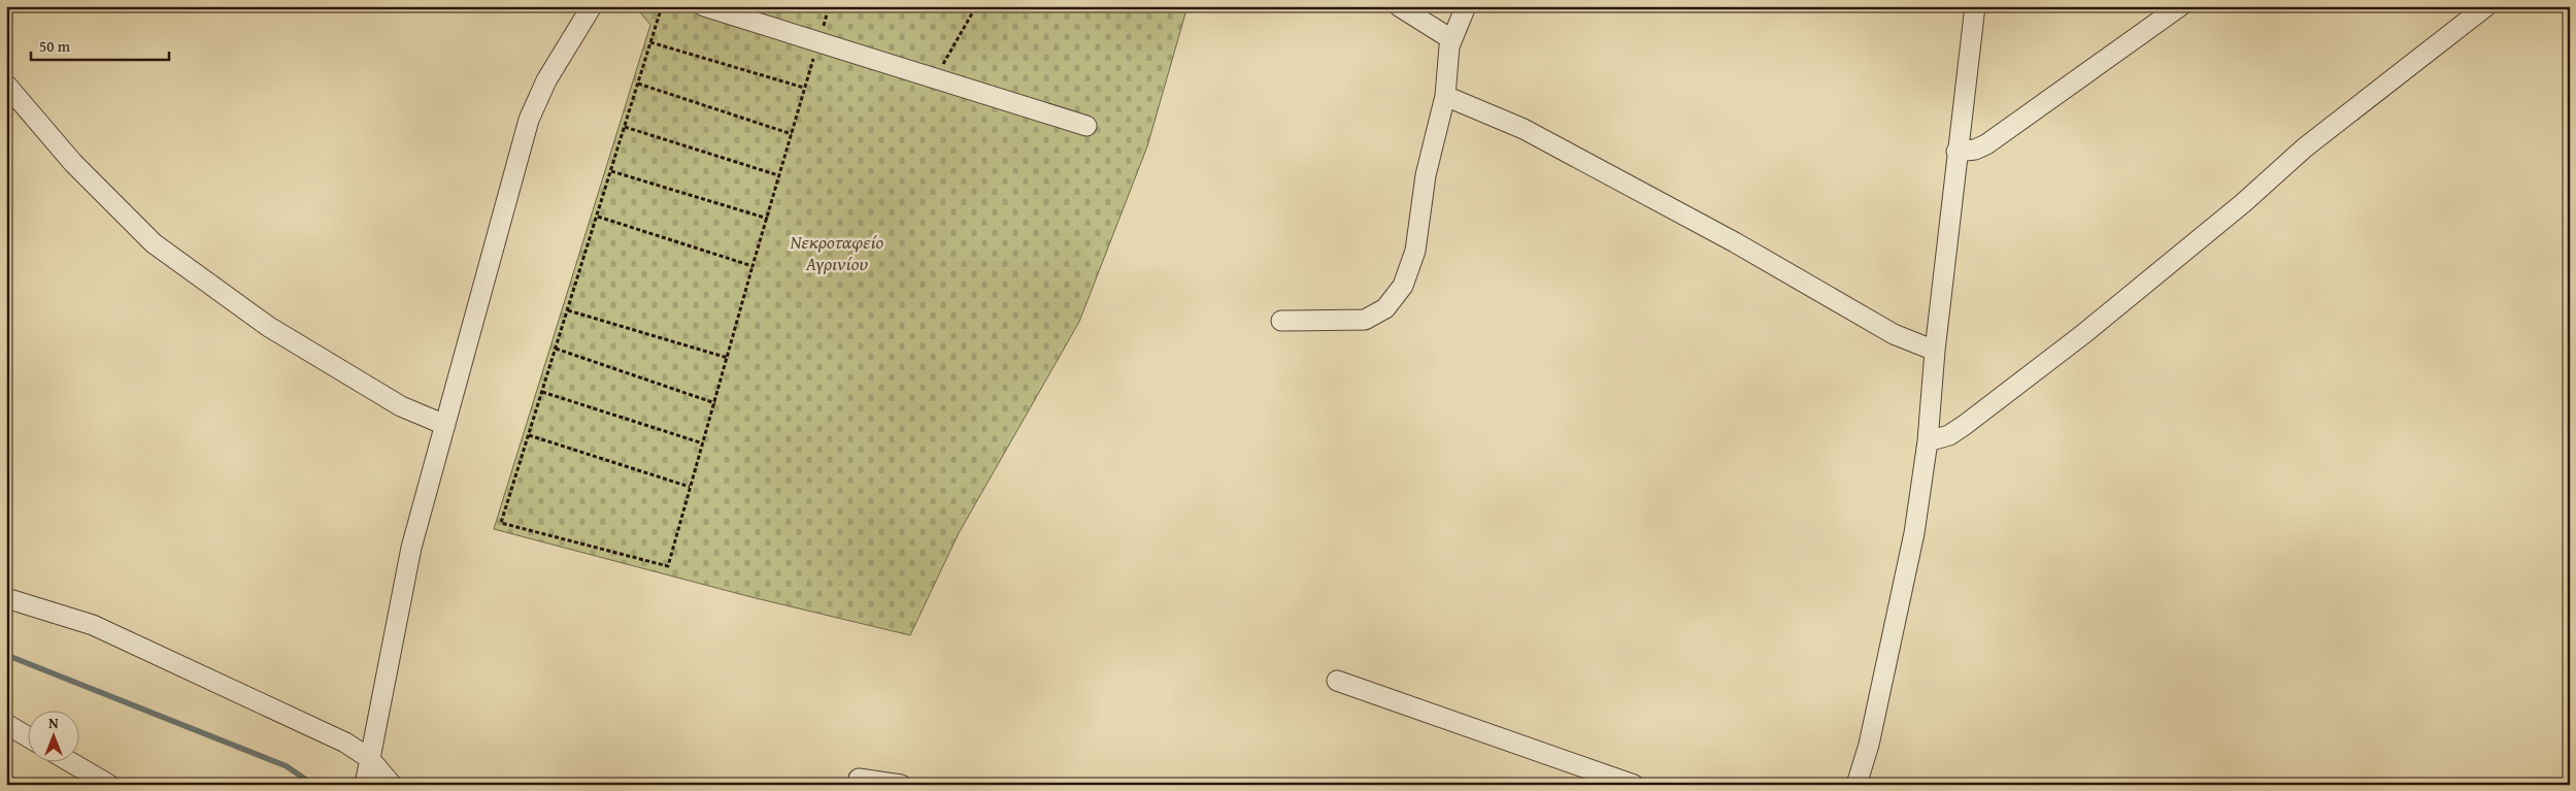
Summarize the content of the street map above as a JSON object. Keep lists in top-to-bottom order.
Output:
{
  "parks": ["Νεκροταφείο Αγρινίου"],
  "scale_bar": "50 m",
  "north": "top"
}
